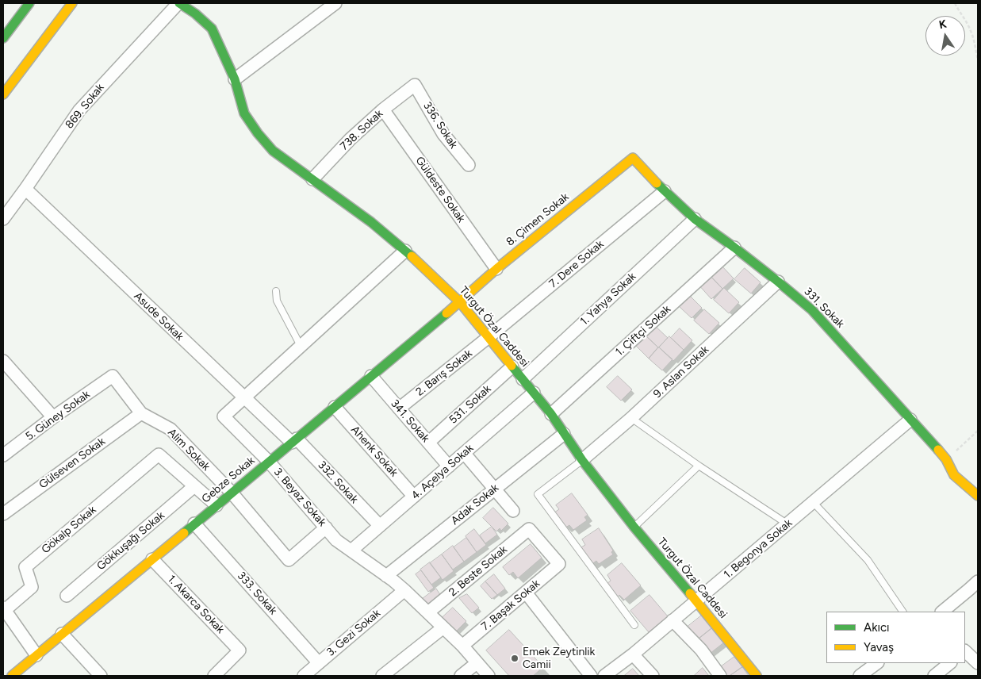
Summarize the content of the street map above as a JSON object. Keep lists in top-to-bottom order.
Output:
{
  "streets": {
    "main road": [
      "8. Çimen Sokak",
      "331. Sokak",
      "Turgut Özal Caddesi",
      "Gebze Sokak"
    ],
    "street": [
      "869. Sokak",
      "336. Sokak",
      "738. Sokak",
      "Güldeste Sokak",
      "7. Dere Sokak",
      "1. Yahya Sokak",
      "Asude Sokak",
      "1. Çiftçi Sokak",
      "9. Aslan Sokak",
      "2. Barış Sokak",
      "531. Sokak",
      "5. Güney Sokak",
      "341. Sokak",
      "Alim Sokak",
      "Ahenk Sokak",
      "Gülseven Sokak",
      "4. Açelya Sokak",
      "332. Sokak",
      "3. Beyaz Sokak",
      "Adak Sokak",
      "Gökalp Sokak",
      "Gökkuşağı Sokak",
      "1. Begonya Sokak",
      "2. Beste Sokak",
      "333. Sokak",
      "1. Akarca Sokak",
      "7. Başak Sokak",
      "3. Gezi Sokak"
    ]
  },
  "crossings": [
    ["869. Sokak", "Asude Sokak"],
    ["869. Sokak", "Turgut Özal Caddesi"],
    ["336. Sokak", "738. Sokak"],
    ["738. Sokak", "Güldeste Sokak"],
    ["738. Sokak", "Turgut Özal Caddesi"],
    ["Güldeste Sokak", "8. Çimen Sokak"],
    ["8. Çimen Sokak", "331. Sokak"],
    ["8. Çimen Sokak", "Turgut Özal Caddesi"],
    ["8. Çimen Sokak", "Gebze Sokak"],
    ["7. Dere Sokak", "331. Sokak"],
    ["7. Dere Sokak", "Turgut Özal Caddesi"],
    ["7. Dere Sokak", "2. Barış Sokak"],
    ["1. Yahya Sokak", "331. Sokak"],
    ["1. Yahya Sokak", "Turgut Özal Caddesi"],
    ["331. Sokak", "1. Çiftçi Sokak"],
    ["331. Sokak", "9. Aslan Sokak"],
    ["331. Sokak", "1. Begonya Sokak"],
    ["Asude Sokak", "Gebze Sokak"],
    ["Asude Sokak", "332. Sokak"],
    ["Asude Sokak", "3. Beyaz Sokak"],
    ["Turgut Özal Caddesi", "1. Çiftçi Sokak"],
    ["Turgut Özal Caddesi", "9. Aslan Sokak"],
    ["Turgut Özal Caddesi", "2. Barış Sokak"],
    ["Turgut Özal Caddesi", "531. Sokak"],
    ["Turgut Özal Caddesi", "4. Açelya Sokak"],
    ["Turgut Özal Caddesi", "Gebze Sokak"],
    ["Turgut Özal Caddesi", "3. Beyaz Sokak"],
    ["Turgut Özal Caddesi", "Adak Sokak"],
    ["Turgut Özal Caddesi", "1. Begonya Sokak"],
    ["2. Barış Sokak", "341. Sokak"],
    ["531. Sokak", "341. Sokak"],
    ["5. Güney Sokak", "Alim Sokak"],
    ["5. Güney Sokak", "Gülseven Sokak"],
    ["341. Sokak", "4. Açelya Sokak"],
    ["341. Sokak", "Gebze Sokak"],
    ["Alim Sokak", "Gülseven Sokak"],
    ["Alim Sokak", "Gebze Sokak"],
    ["Alim Sokak", "3. Beyaz Sokak"],
    ["Ahenk Sokak", "4. Açelya Sokak"],
    ["Ahenk Sokak", "Gebze Sokak"],
    ["4. Açelya Sokak", "332. Sokak"],
    ["4. Açelya Sokak", "3. Beyaz Sokak"],
    ["Gebze Sokak", "332. Sokak"],
    ["Gebze Sokak", "3. Beyaz Sokak"],
    ["Gebze Sokak", "333. Sokak"],
    ["Gebze Sokak", "1. Akarca Sokak"],
    ["3. Beyaz Sokak", "Adak Sokak"],
    ["3. Beyaz Sokak", "2. Beste Sokak"],
    ["3. Beyaz Sokak", "7. Başak Sokak"],
    ["3. Beyaz Sokak", "3. Gezi Sokak"],
    ["Gökalp Sokak", "Gökkuşağı Sokak"],
    ["2. Beste Sokak", "7. Başak Sokak"],
    ["333. Sokak", "3. Gezi Sokak"]
  ],
  "places": ["Emek Zeytinlik Camii"],
  "legend": ["Akıcı", "Yavaş"],
  "north": "top"
}
